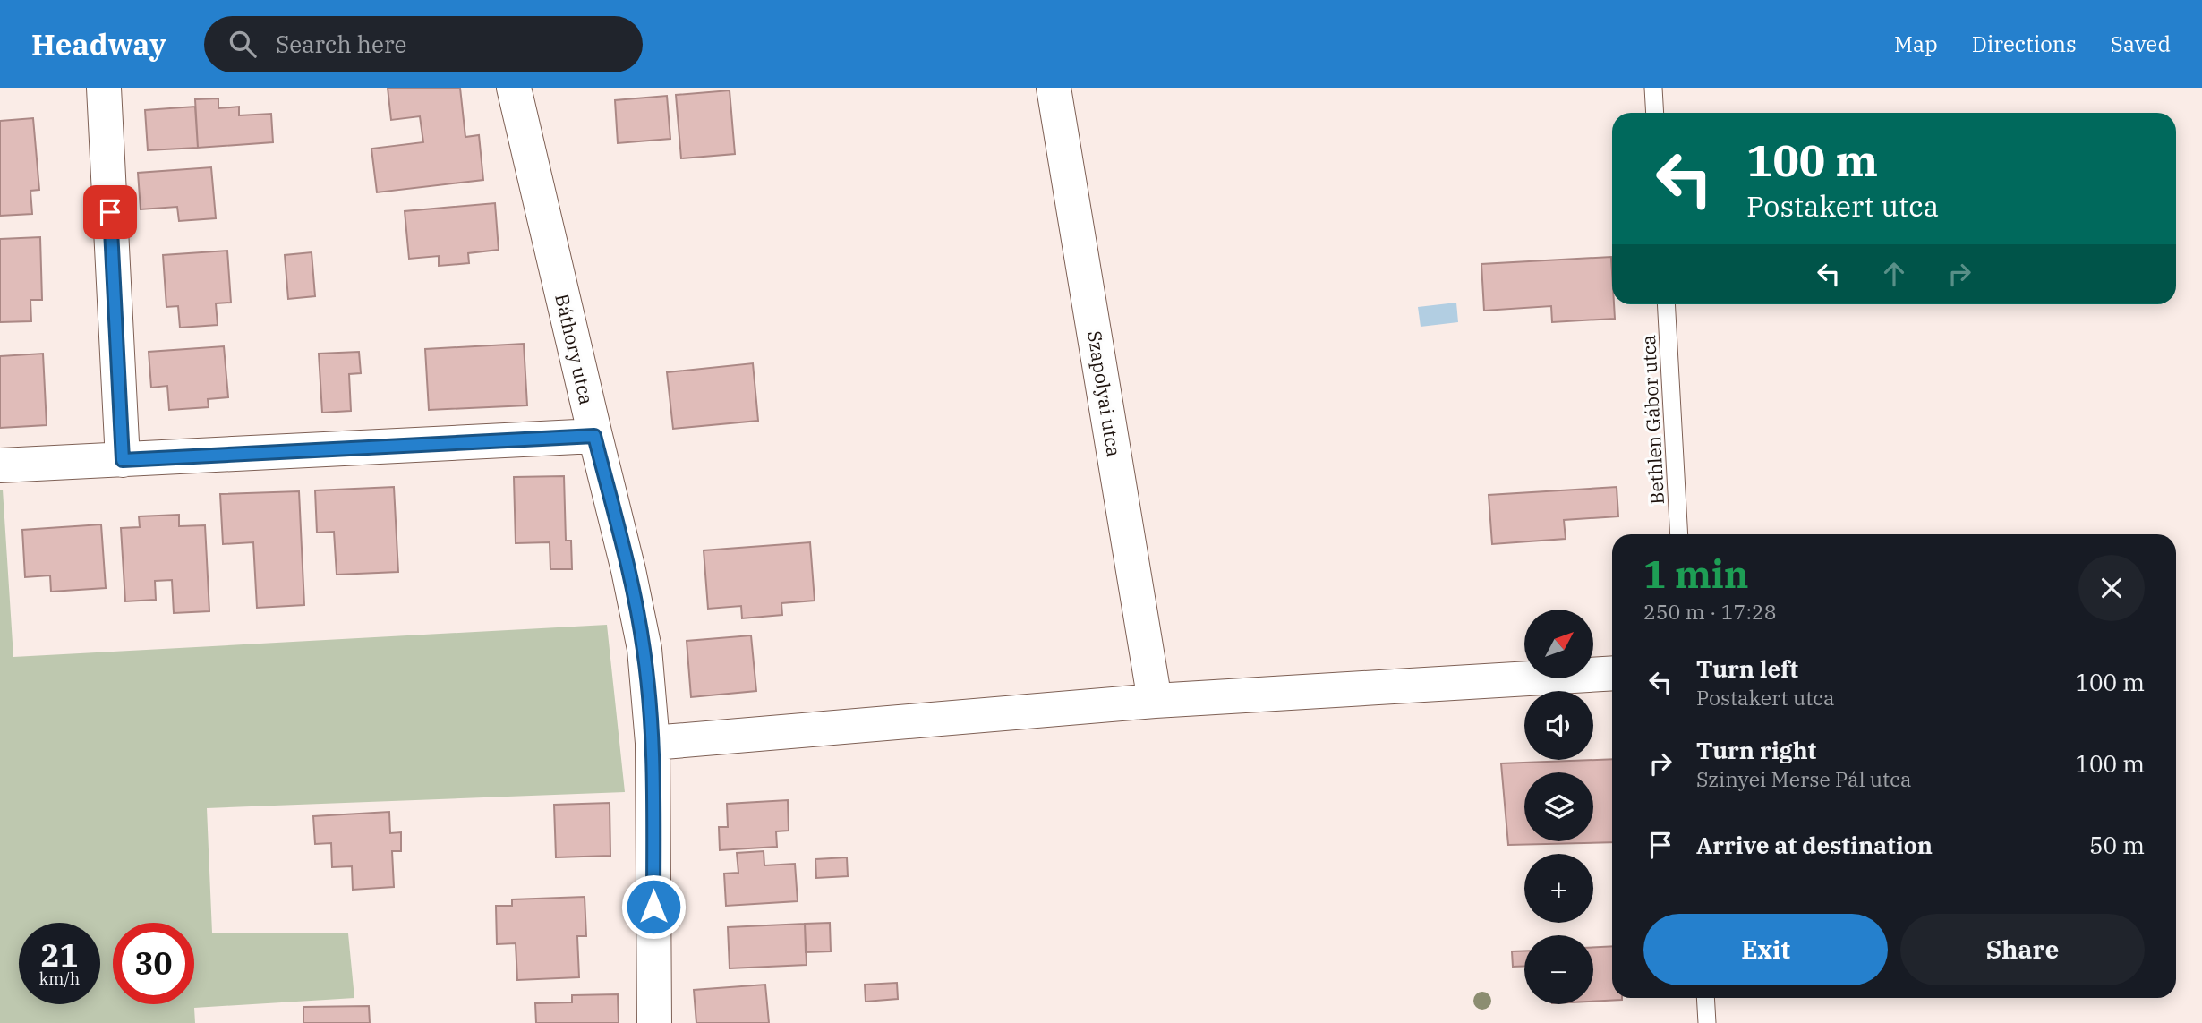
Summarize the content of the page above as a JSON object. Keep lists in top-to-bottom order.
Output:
{
  "streets": {
    "street": ["Báthory utca", "Szapolyai utca"],
    "lane": ["Bethlen Gábor utca"]
  },
  "north": "top right",
  "page": {
    "header": "Headway",
    "search": "Search here",
    "nav": ["Map", "Directions", "Saved"],
    "turn": ["100 m", "Postakert utca"],
    "heading": ["1 min", "250 m · 17:28"],
    "map_buttons": ["+", "−"],
    "list": [
      {
        "name": "Turn left",
        "note": "Postakert utca",
        "value": "100 m"
      },
      {
        "name": "Turn right",
        "note": "Szinyei Merse Pál utca",
        "value": "100 m"
      },
      {
        "name": "Arrive at destination",
        "value": "50 m"
      }
    ],
    "buttons": ["Exit", "Share"],
    "speed": "21 km/h",
    "limit": "30"
  }
}
